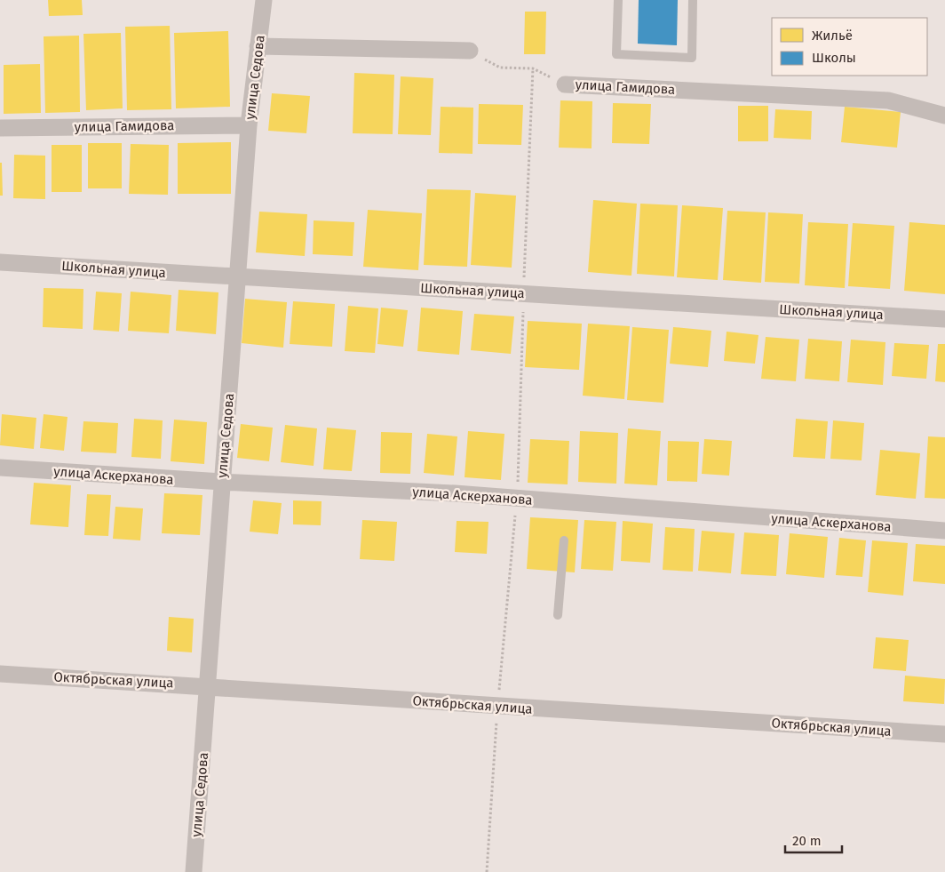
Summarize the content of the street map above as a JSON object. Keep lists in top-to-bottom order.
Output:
{
  "streets": {
    "street": [
      "улица Седова",
      "улица Гамидова",
      "Школьная улица",
      "улица Аскерханова",
      "Октябрьская улица"
    ]
  },
  "crossings": [
    ["улица Седова", "улица Гамидова"],
    ["улица Седова", "Школьная улица"],
    ["улица Седова", "улица Аскерханова"],
    ["улица Седова", "Октябрьская улица"]
  ],
  "legend": ["Жильё", "Школы"],
  "scale_bar": "20 m"
}
